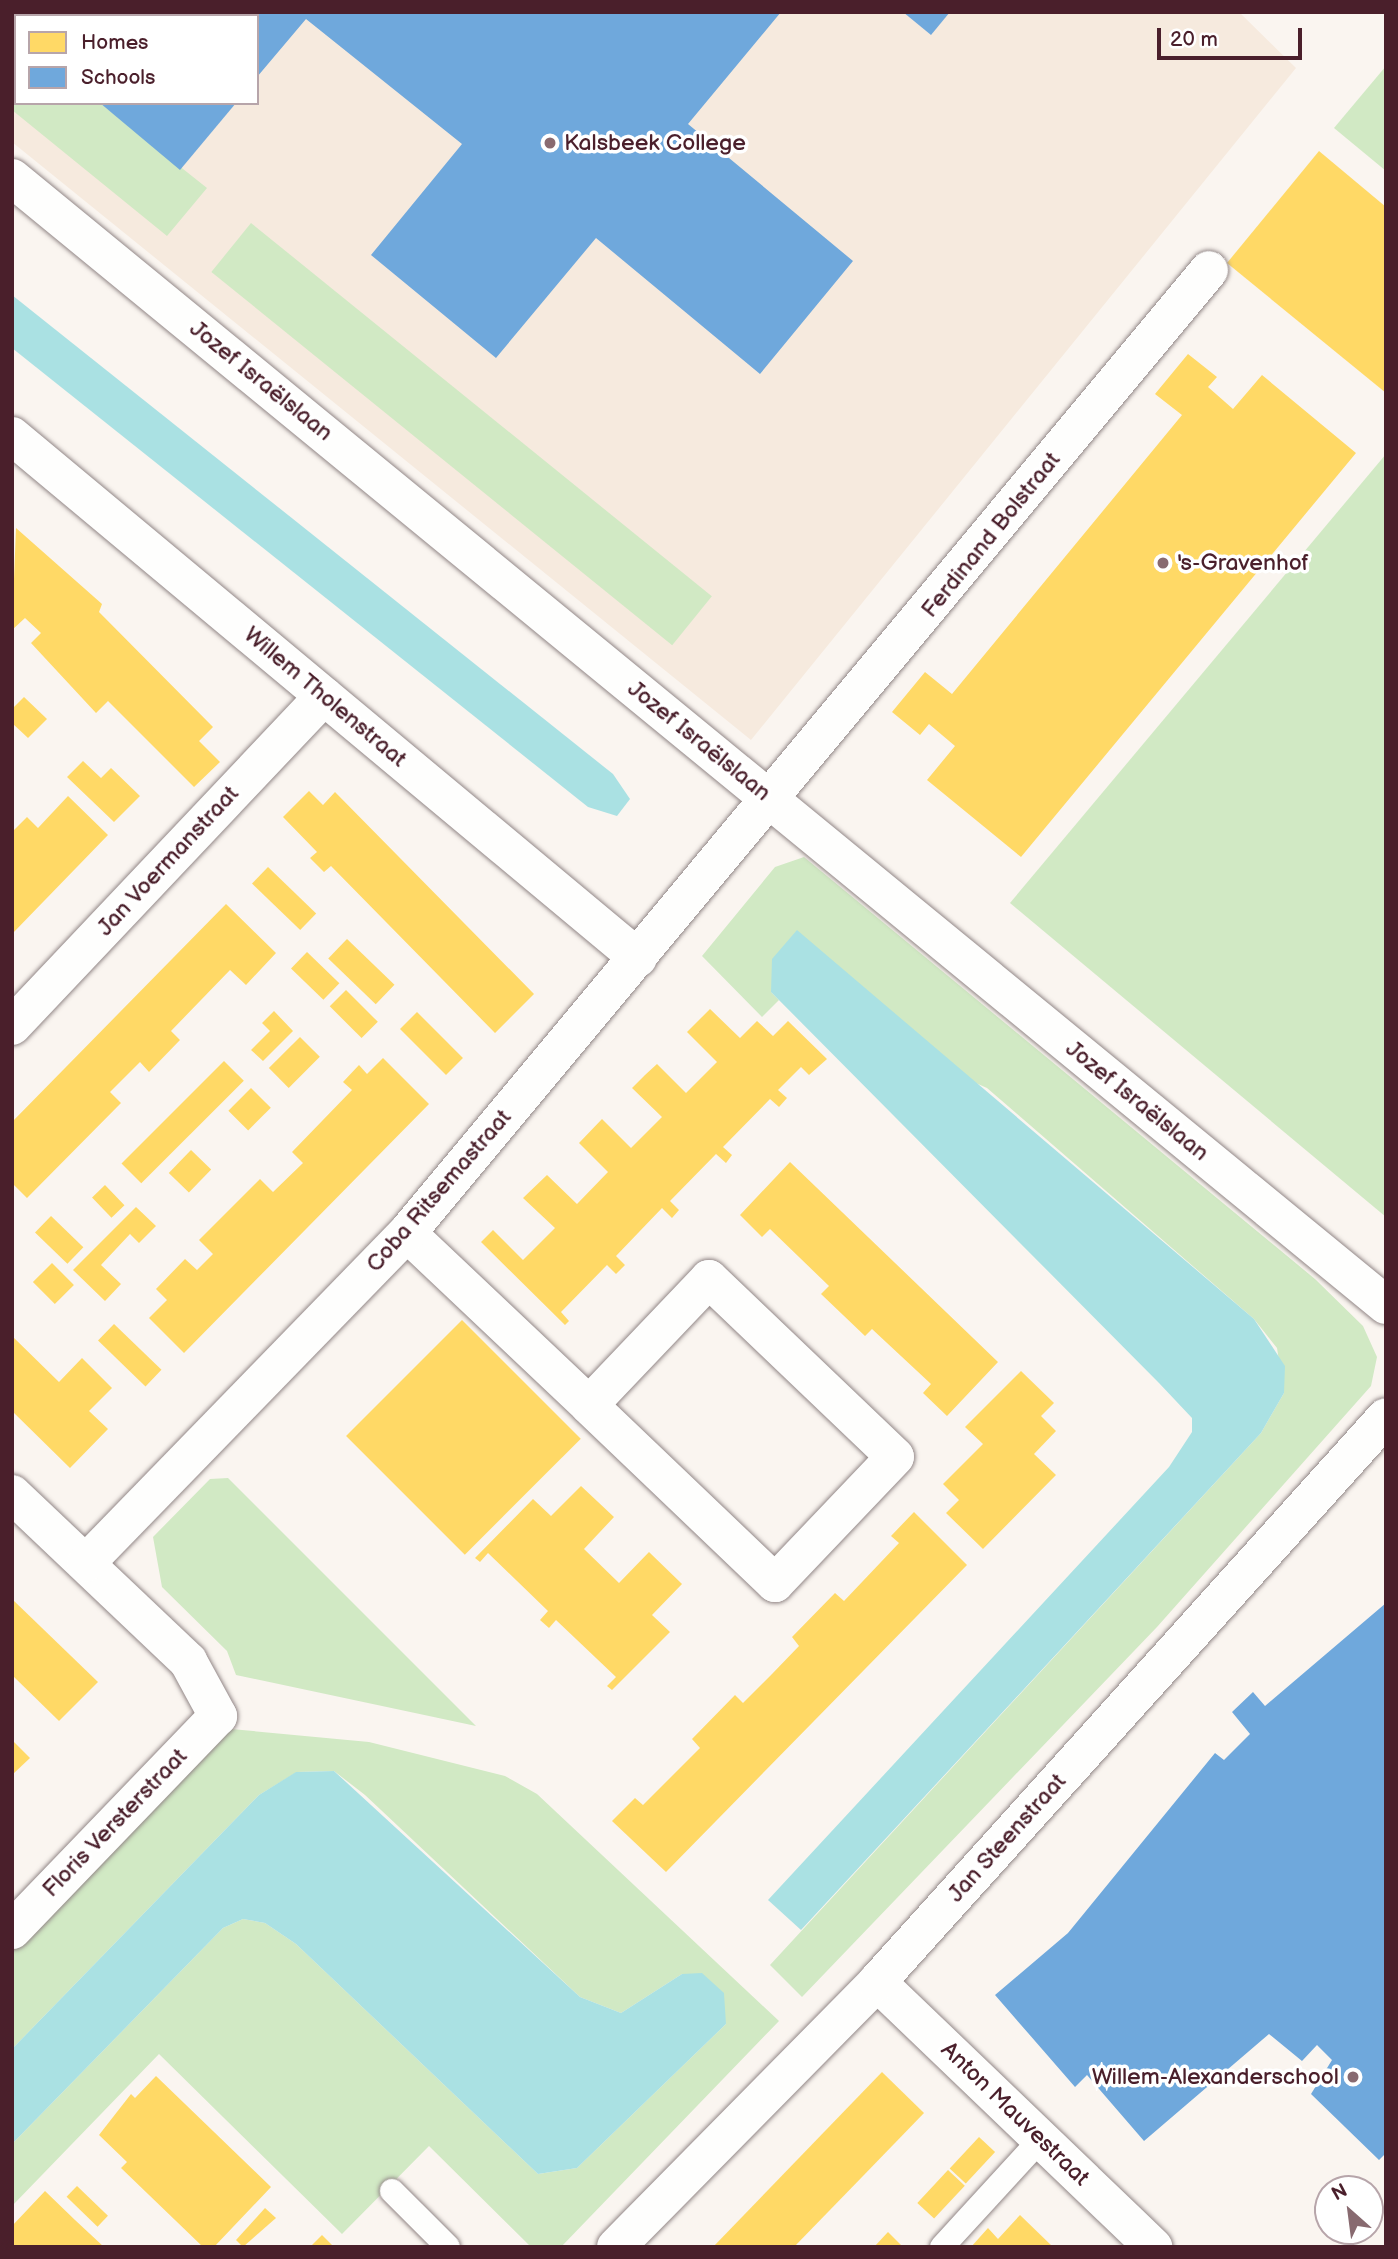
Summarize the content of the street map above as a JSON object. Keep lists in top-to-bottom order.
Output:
{
  "streets": {
    "street": [
      "Jozef Israëlslaan",
      "Ferdinand Bolstraat",
      "Willem Tholenstraat",
      "Jan Voermanstraat",
      "Coba Ritsemastraat",
      "Floris Versterstraat",
      "Jan Steenstraat",
      "Anton Mauvestraat"
    ]
  },
  "crossings": [
    ["Jozef Israëlslaan", "Ferdinand Bolstraat"],
    ["Jozef Israëlslaan", "Coba Ritsemastraat"],
    ["Ferdinand Bolstraat", "Coba Ritsemastraat"],
    ["Willem Tholenstraat", "Jan Voermanstraat"],
    ["Willem Tholenstraat", "Coba Ritsemastraat"],
    ["Coba Ritsemastraat", "Floris Versterstraat"],
    ["Jan Steenstraat", "Anton Mauvestraat"]
  ],
  "places": ["Kalsbeek College", "'s-Gravenhof", "Willem-Alexanderschool"],
  "legend": ["Homes", "Schools"],
  "scale_bar": "20 m",
  "north": "top left"
}
